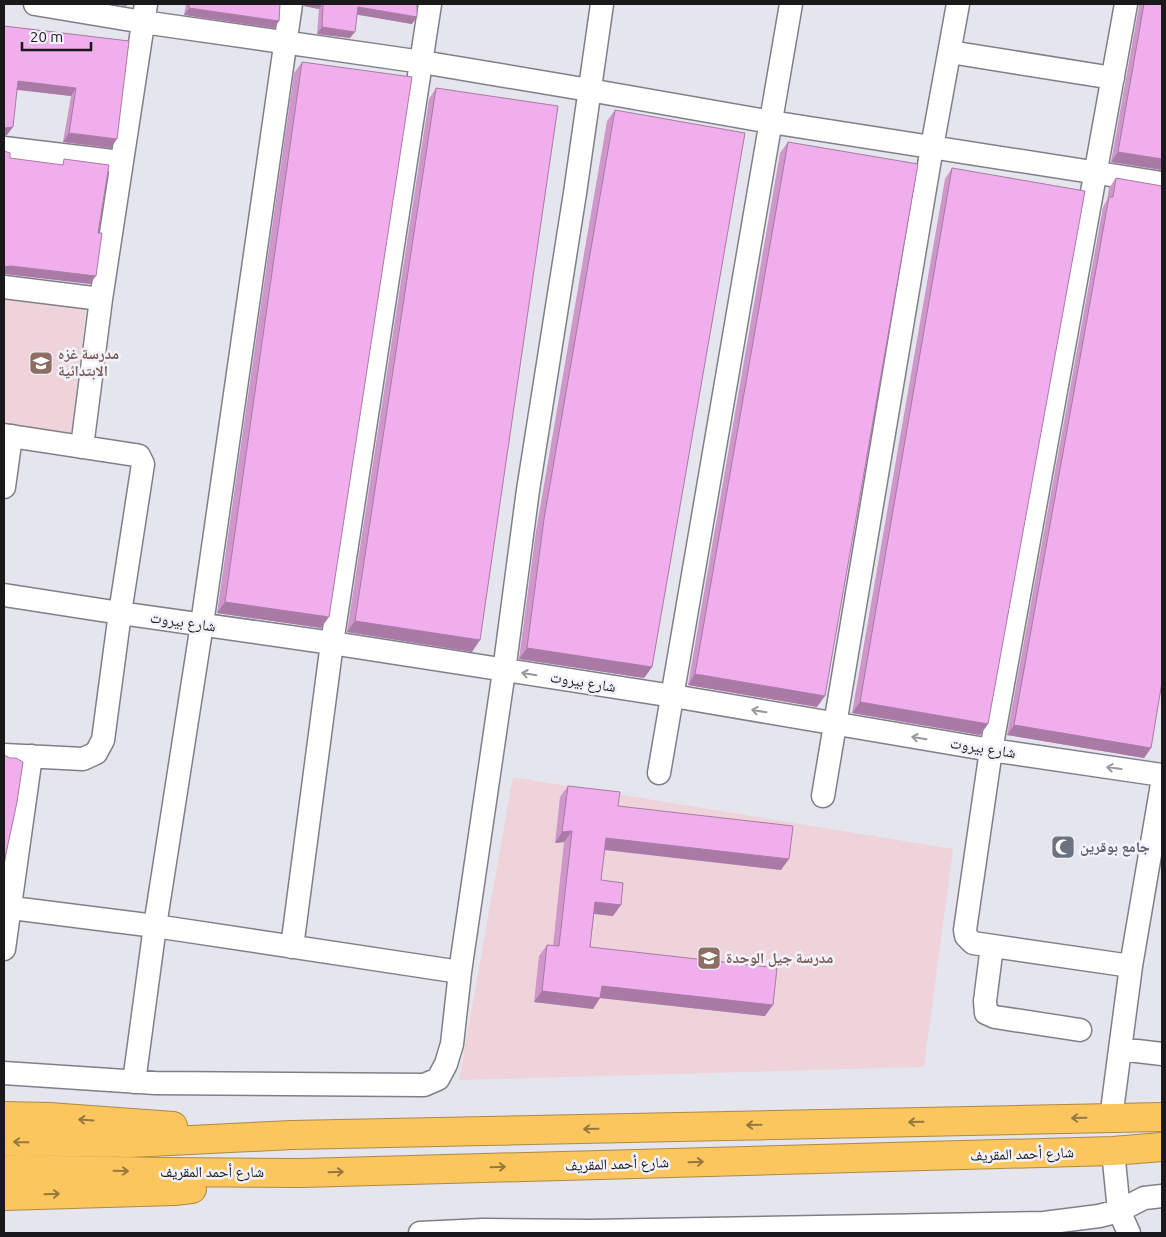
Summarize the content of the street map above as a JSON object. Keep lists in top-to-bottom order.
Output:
{
  "streets": {
    "highway": ["شارع أحمد المقريف"],
    "street": ["شارع بيروت"]
  },
  "one_way": ["شارع بيروت"],
  "places": {
    "school or university": ["مدرسة غزه الابتدائية", "مدرسة جيل الوحدة"],
    "mosque": ["جامع بوقرين"]
  },
  "scale_bar": "20 m"
}
